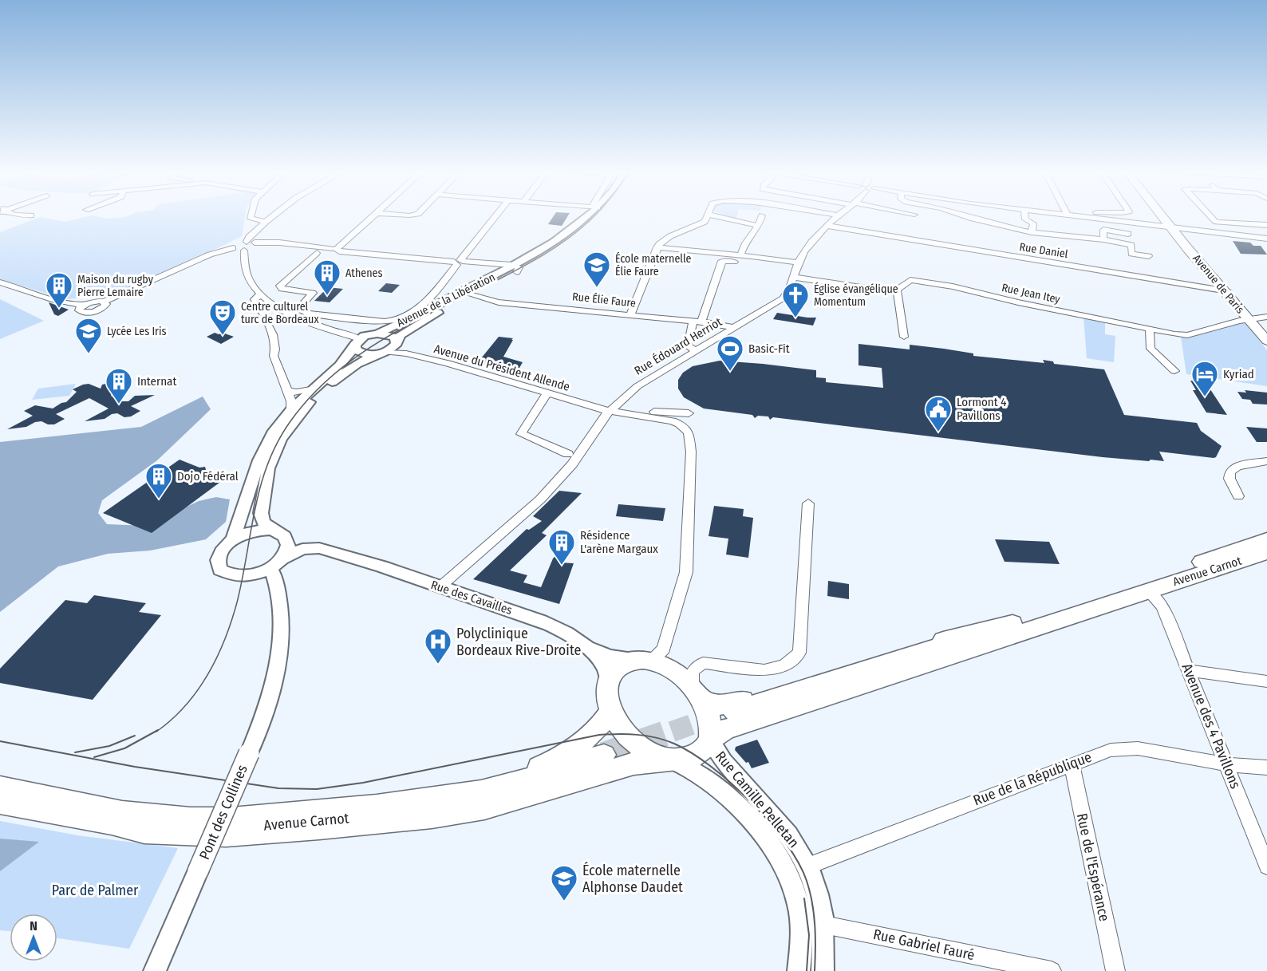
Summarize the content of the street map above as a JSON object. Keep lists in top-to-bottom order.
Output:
{
  "streets": {
    "main road": ["Avenue de Paris", "Avenue Carnot"],
    "street": [
      "Rue Daniel",
      "Rue Jean Itey",
      "Avenue de la Libération",
      "Rue Élie Faure",
      "Rue Édouard Herriot",
      "Avenue du Président Allende",
      "Rue des Cavailles",
      "Avenue des 4 Pavillons",
      "Rue de la République",
      "Rue Camille Pelletan",
      "Pont des Collines",
      "Rue de l'Espérance",
      "Rue Gabriel Fauré"
    ]
  },
  "crossings": [
    ["Rue Daniel", "Avenue de Paris"],
    ["Rue Daniel", "Rue Édouard Herriot"],
    ["Avenue de Paris", "Rue Jean Itey"],
    ["Rue Jean Itey", "Rue Édouard Herriot"],
    ["Avenue de la Libération", "Rue Élie Faure"],
    ["Avenue de la Libération", "Avenue du Président Allende"],
    ["Rue Élie Faure", "Rue Édouard Herriot"],
    ["Rue Édouard Herriot", "Avenue du Président Allende"],
    ["Rue Édouard Herriot", "Rue des Cavailles"],
    ["Avenue Carnot", "Avenue des 4 Pavillons"],
    ["Rue des Cavailles", "Rue Camille Pelletan"],
    ["Rue des Cavailles", "Pont des Collines"],
    ["Avenue des 4 Pavillons", "Rue de la République"],
    ["Rue de la République", "Rue Camille Pelletan"],
    ["Rue de la République", "Rue de l'Espérance"],
    ["Rue Camille Pelletan", "Rue Gabriel Fauré"]
  ],
  "parks": ["Parc de Palmer"],
  "places": {
    "school or university": ["École maternelle Élie Faure", "Lycée Les Iris", "École maternelle Alphonse Daudet"],
    "building": [
      "Athenes",
      "Maison du rugby Pierre Lemaire",
      "Internat",
      "Dojo Fédéral",
      "Résidence L'arène Margaux"
    ],
    "church": ["Église évangélique Momentum"],
    "theatre": ["Centre culturel turc de Bordeaux"],
    "sports": ["Basic-Fit"],
    "hotel": ["Kyriad"],
    "public building": ["Lormont 4 Pavillons"],
    "hospital": ["Polyclinique Bordeaux Rive-Droite"]
  },
  "north": "top"
}
